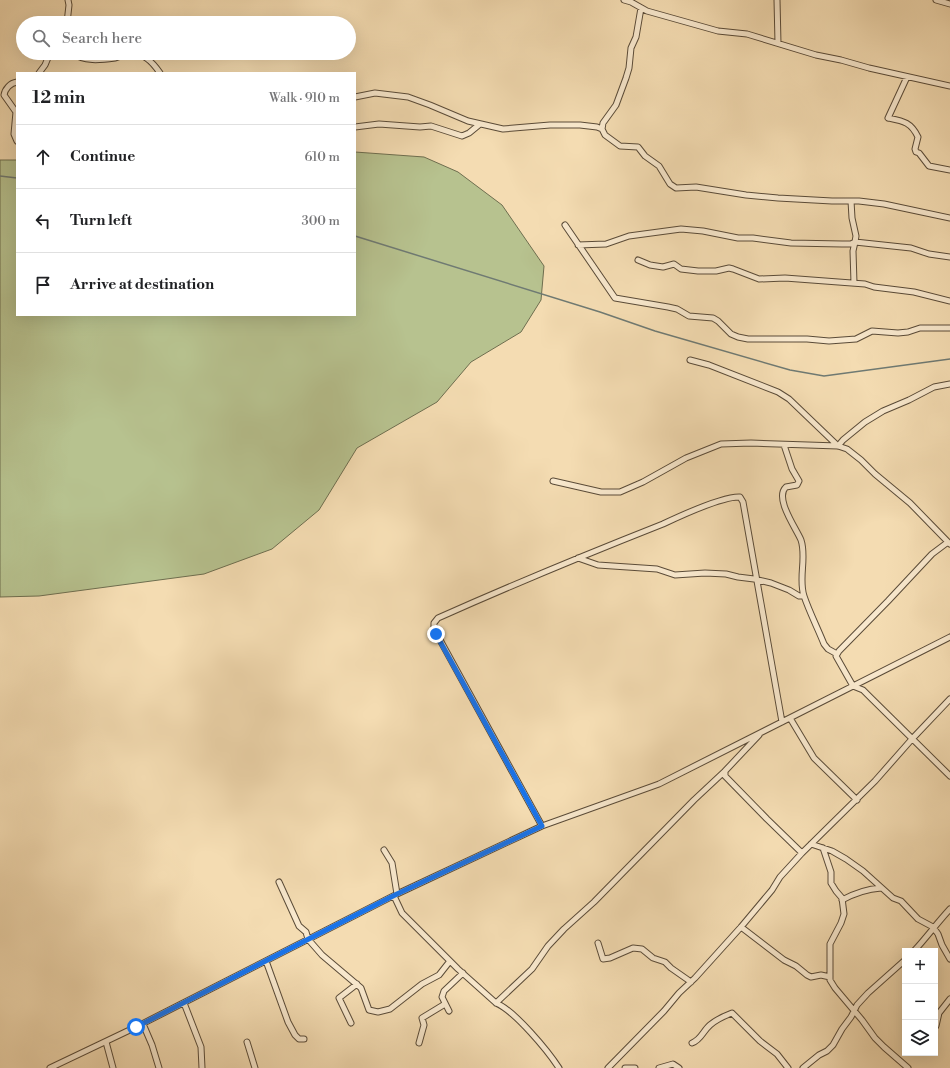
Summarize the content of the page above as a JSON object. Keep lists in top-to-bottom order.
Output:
{
  "page": {
    "search": "Search here",
    "heading": ["12 min", "Walk · 910 m"],
    "list": [
      ["Continue", "610 m"],
      ["Turn left", "300 m"],
      "Arrive at destination"
    ],
    "map_buttons": ["+", "−"]
  }
}
